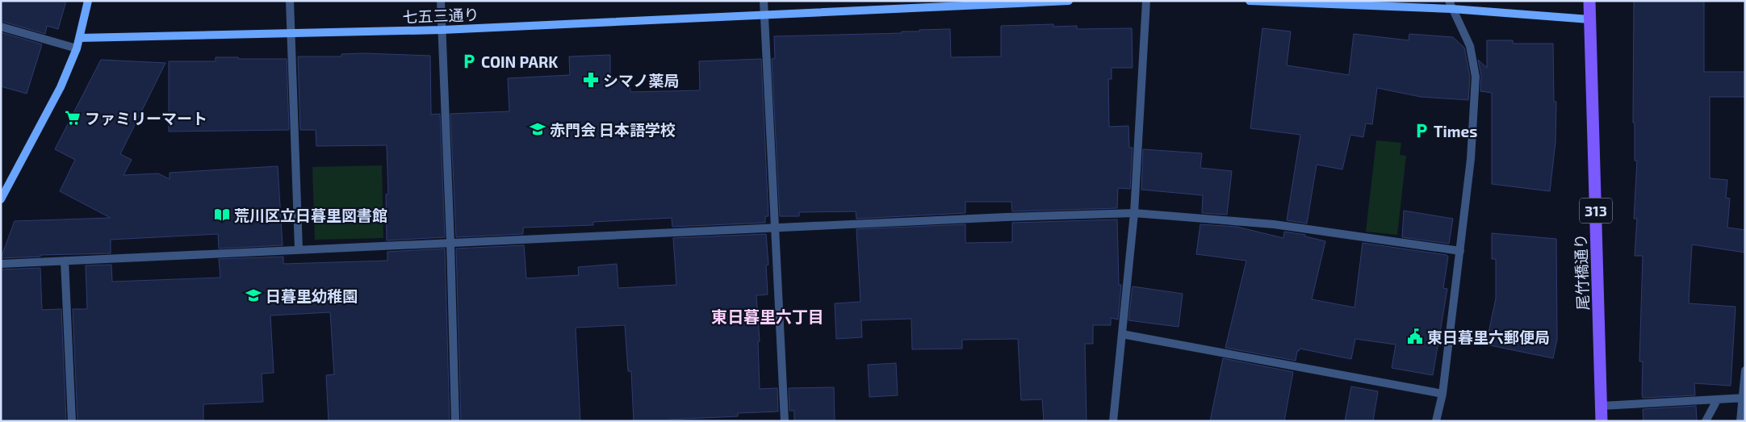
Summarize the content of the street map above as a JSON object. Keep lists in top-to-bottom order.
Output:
{
  "streets": {
    "main road": ["313", "尾竹橋通り"],
    "street": ["七五三通り"]
  },
  "districts": ["東日暮里六丁目"],
  "places": {
    "parking": ["COIN PARK", "Times"],
    "pharmacy": ["シマノ薬局"],
    "supermarket": ["ファミリーマート"],
    "school or university": ["赤門会 日本語学校", "日暮里幼稚園"],
    "library": ["荒川区立日暮里図書館"],
    "public building": ["東日暮里六郵便局"]
  }
}
